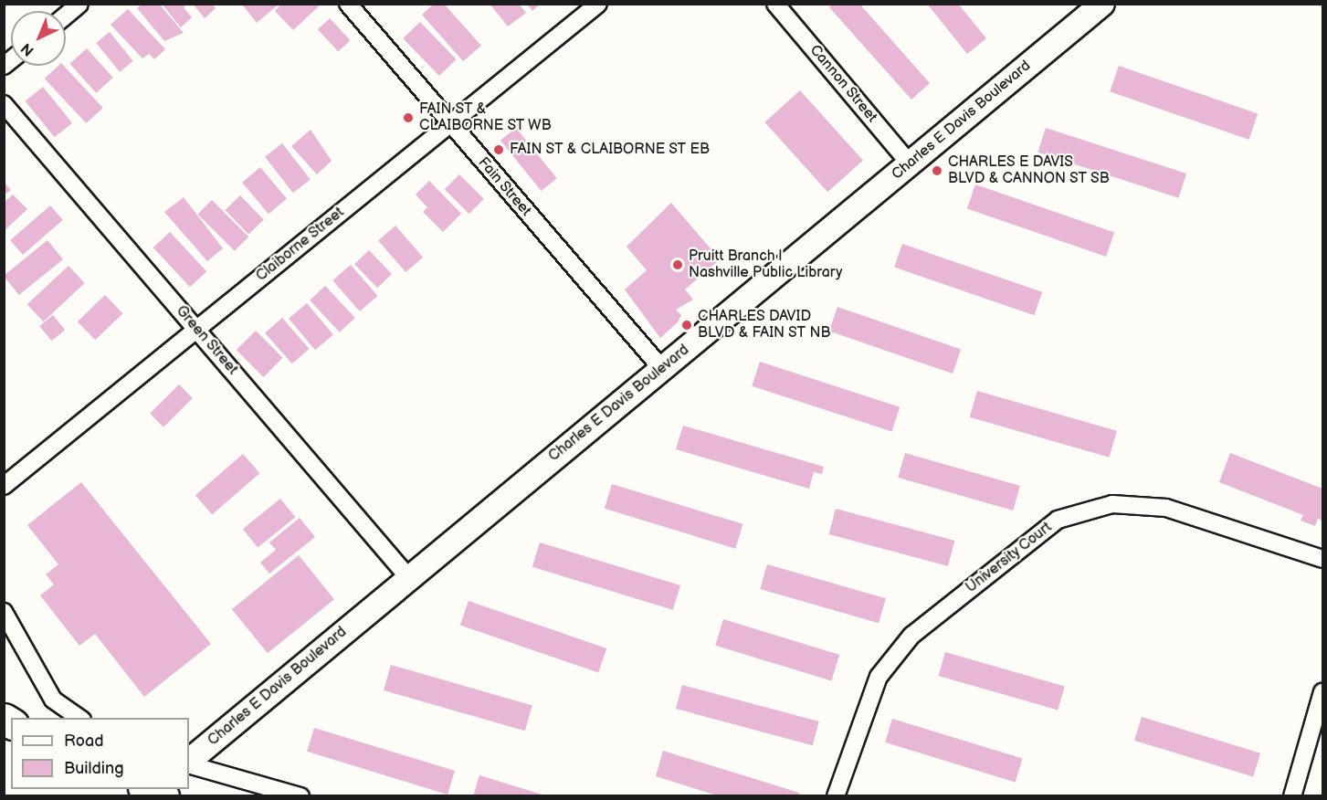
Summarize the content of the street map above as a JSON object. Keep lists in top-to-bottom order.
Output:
{
  "streets": {
    "street": [
      "Cannon Street",
      "Charles E Davis Boulevard",
      "Fain Street",
      "Claiborne Street",
      "Green Street",
      "University Court"
    ]
  },
  "crossings": [
    ["Cannon Street", "Charles E Davis Boulevard"],
    ["Charles E Davis Boulevard", "Fain Street"],
    ["Charles E Davis Boulevard", "Green Street"],
    ["Fain Street", "Claiborne Street"],
    ["Claiborne Street", "Green Street"]
  ],
  "places": [
    "FAIN ST & CLAIBORNE ST WB",
    "FAIN ST & CLAIBORNE ST EB",
    "CHARLES E DAVIS BLVD & CANNON ST SB",
    "Pruitt Branch | Nashville Public Library",
    "CHARLES DAVID BLVD & FAIN ST NB"
  ],
  "legend": ["Road", "Building"],
  "north": "bottom left"
}
